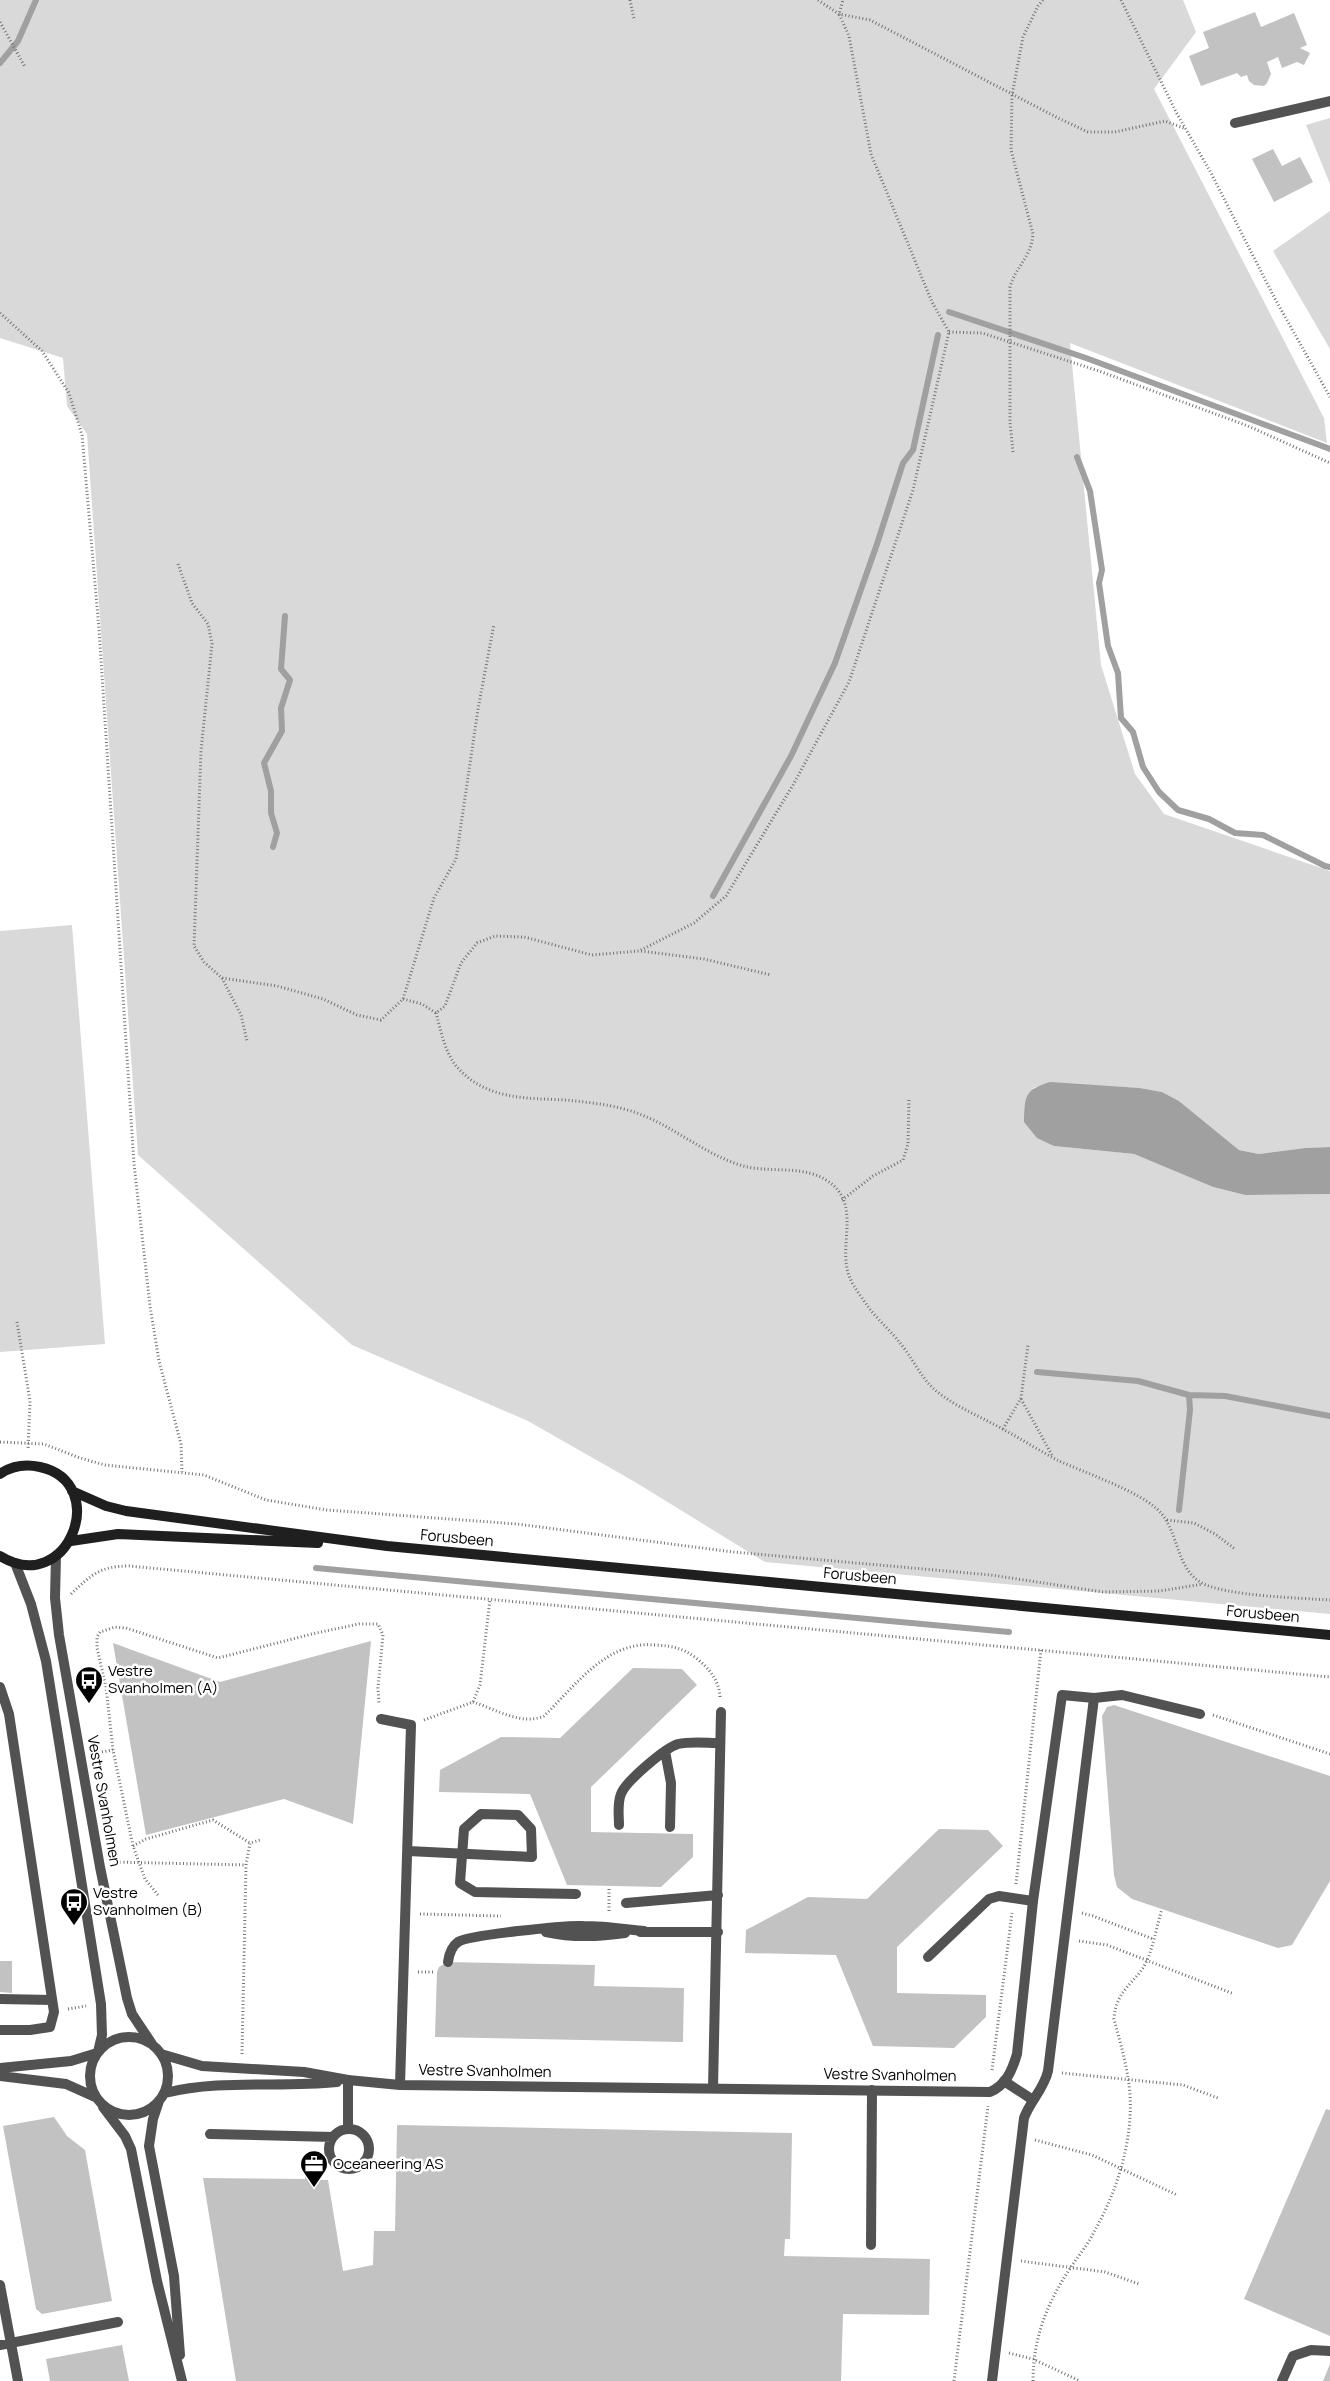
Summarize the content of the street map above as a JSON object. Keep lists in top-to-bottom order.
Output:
{
  "streets": {
    "main road": ["Forusbeen"],
    "street": ["Vestre Svanholmen"]
  },
  "places": {
    "bus stop": ["Vestre Svanholmen (A)", "Vestre Svanholmen (B)"],
    "office": ["Oceaneering AS"]
  }
}
